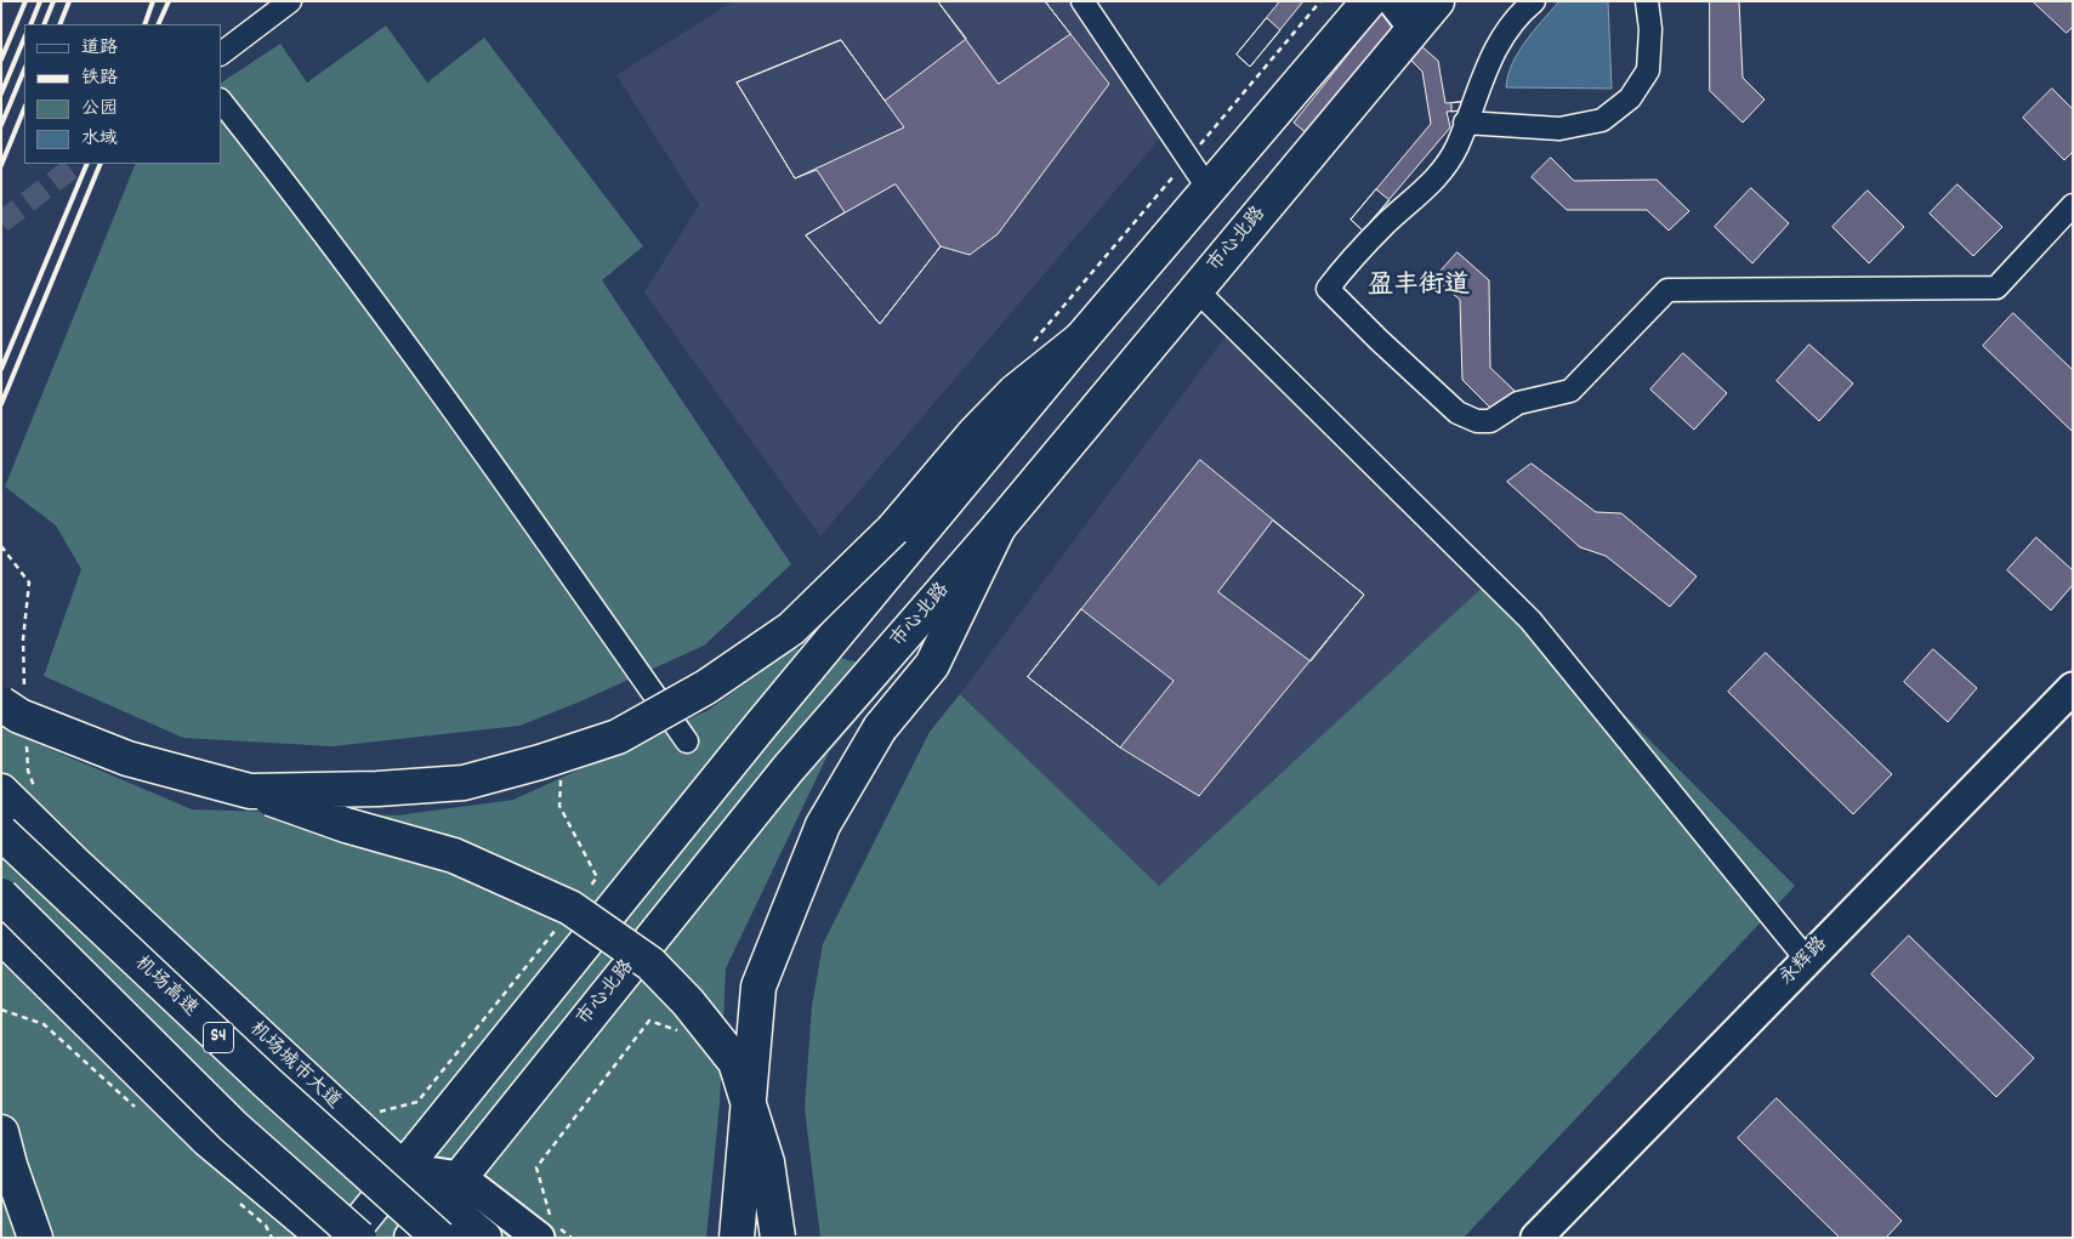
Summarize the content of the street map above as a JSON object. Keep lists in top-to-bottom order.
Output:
{
  "streets": {
    "main road": [
      "市心北路",
      "机场高速",
      "S4",
      "机场城市大道"
    ],
    "street": ["永辉路"]
  },
  "crossings": [
    ["市心北路", "机场城市大道"]
  ],
  "districts": ["盈丰街道"],
  "legend": [
    "道路",
    "铁路",
    "公园",
    "水域"
  ]
}
